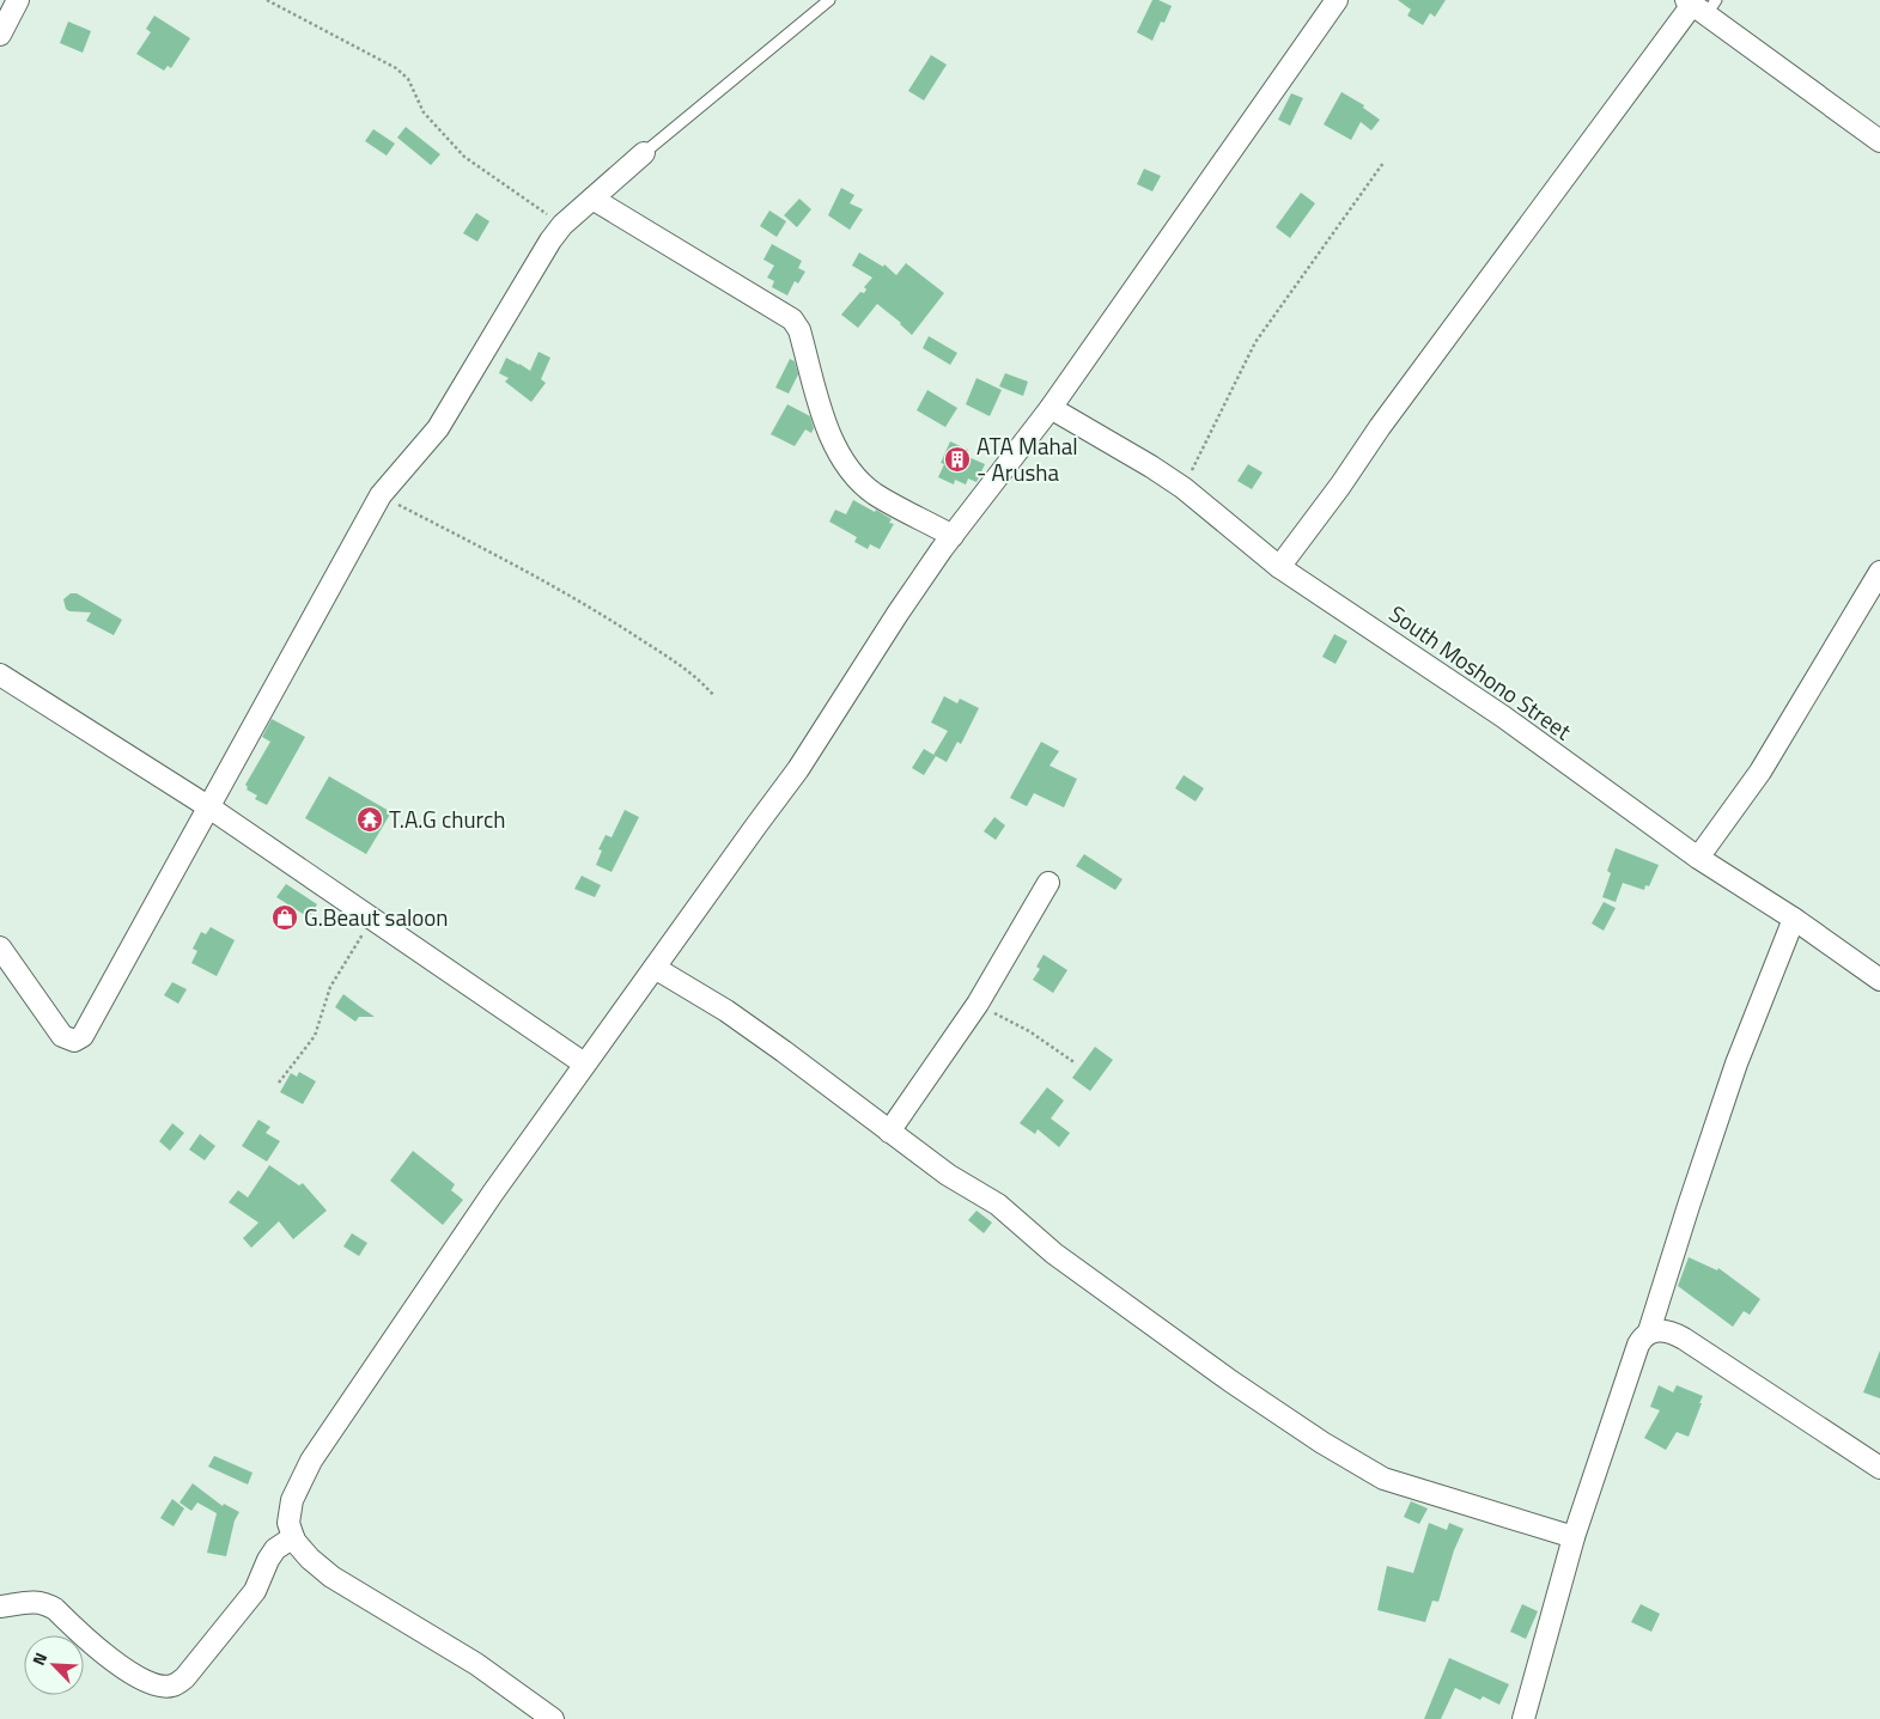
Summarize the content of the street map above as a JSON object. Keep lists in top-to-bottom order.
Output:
{
  "streets": {
    "street": ["South Moshono Street"]
  },
  "places": {
    "building": ["ATA Mahal - Arusha"],
    "temple": ["T.A.G church"],
    "shop": ["G.Beaut saloon"]
  },
  "north": "top left"
}
